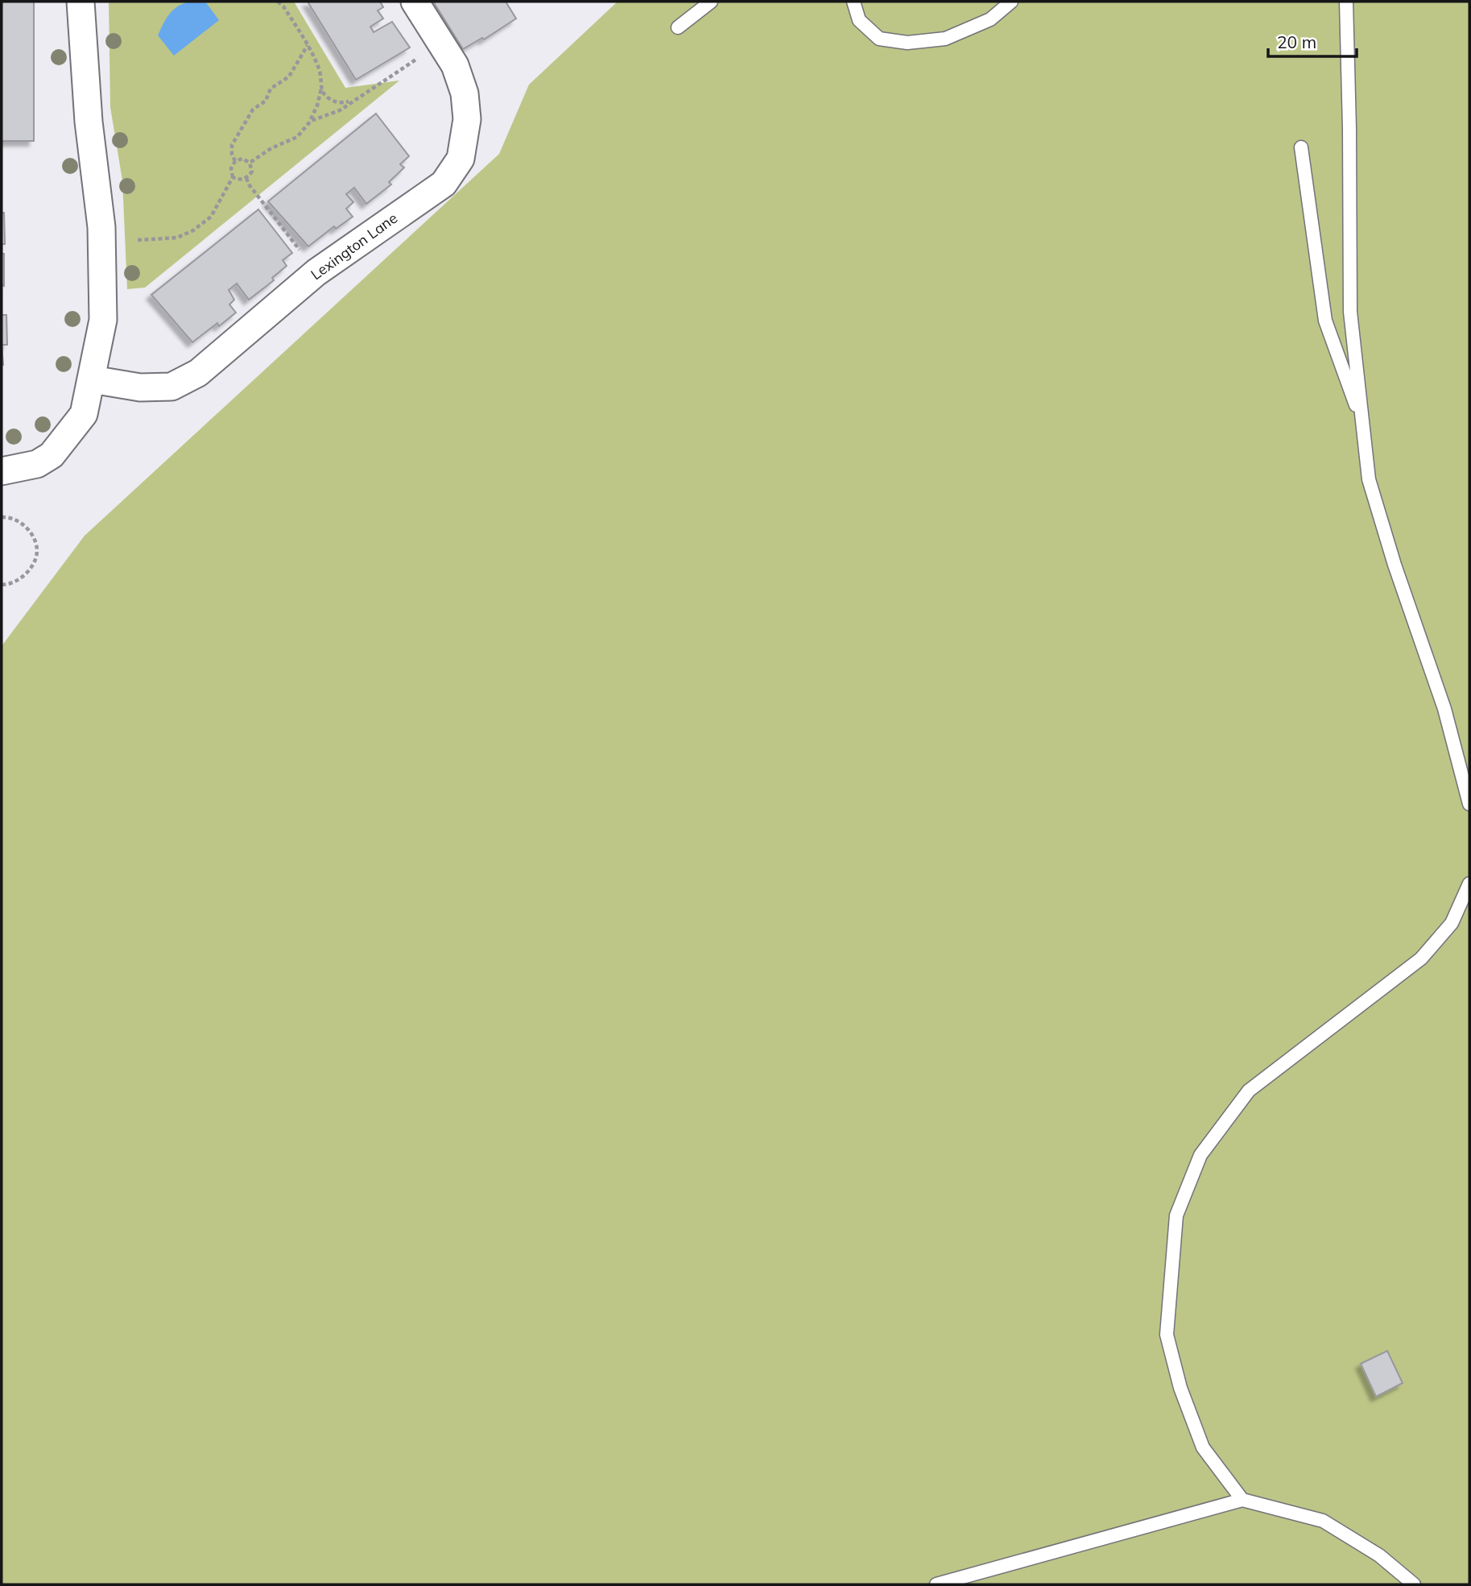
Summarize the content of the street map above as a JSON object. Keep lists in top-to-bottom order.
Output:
{
  "streets": {
    "street": ["Lexington Lane"]
  },
  "scale_bar": "20 m"
}
